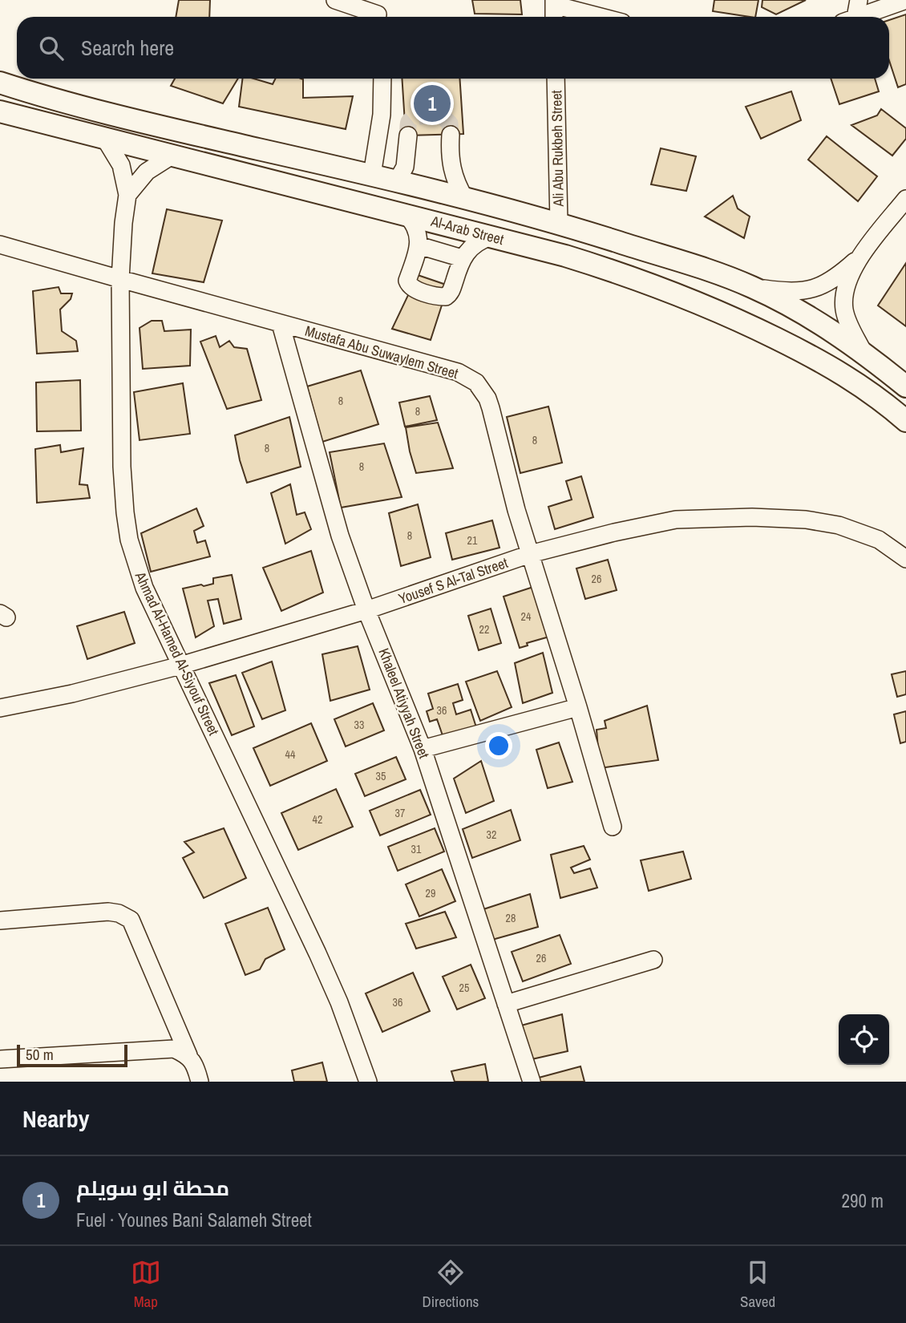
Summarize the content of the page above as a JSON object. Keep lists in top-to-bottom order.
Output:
{
  "streets": {
    "main road": ["Al-Arab Street"],
    "street": [
      "Ali Abu Rukbeh Street",
      "Mustafa Abu Suwaylem Street",
      "Yousef S Al-Tal Street",
      "Ahmad Al-Hamed Al-Siyouf Street",
      "Khaleel Atiyyah Street"
    ]
  },
  "crossings": [
    ["Ali Abu Rukbeh Street", "Al-Arab Street"],
    ["Al-Arab Street", "Ahmad Al-Hamed Al-Siyouf Street"],
    ["Mustafa Abu Suwaylem Street", "Yousef S Al-Tal Street"],
    ["Mustafa Abu Suwaylem Street", "Ahmad Al-Hamed Al-Siyouf Street"],
    ["Mustafa Abu Suwaylem Street", "Khaleel Atiyyah Street"],
    ["Yousef S Al-Tal Street", "Ahmad Al-Hamed Al-Siyouf Street"],
    ["Yousef S Al-Tal Street", "Khaleel Atiyyah Street"]
  ],
  "house_numbers": [
    "8",
    "8",
    "8",
    "8",
    "8",
    "8",
    "21",
    "26",
    "24",
    "22",
    "36",
    "33",
    "44",
    "35",
    "37",
    "42",
    "32",
    "31",
    "29",
    "28",
    "26",
    "25",
    "36"
  ],
  "scale_bar": "50 m",
  "page": {
    "search": "Search here",
    "pins": "1",
    "scale": "50 m",
    "heading": "Nearby",
    "list": [
      {
        "mark": "1",
        "name": "محطة ابو سويلم",
        "note": "Fuel · Younes Bani Salameh Street",
        "value": "290 m"
      }
    ],
    "nav": ["Map", "Directions", "Saved"]
  }
}
